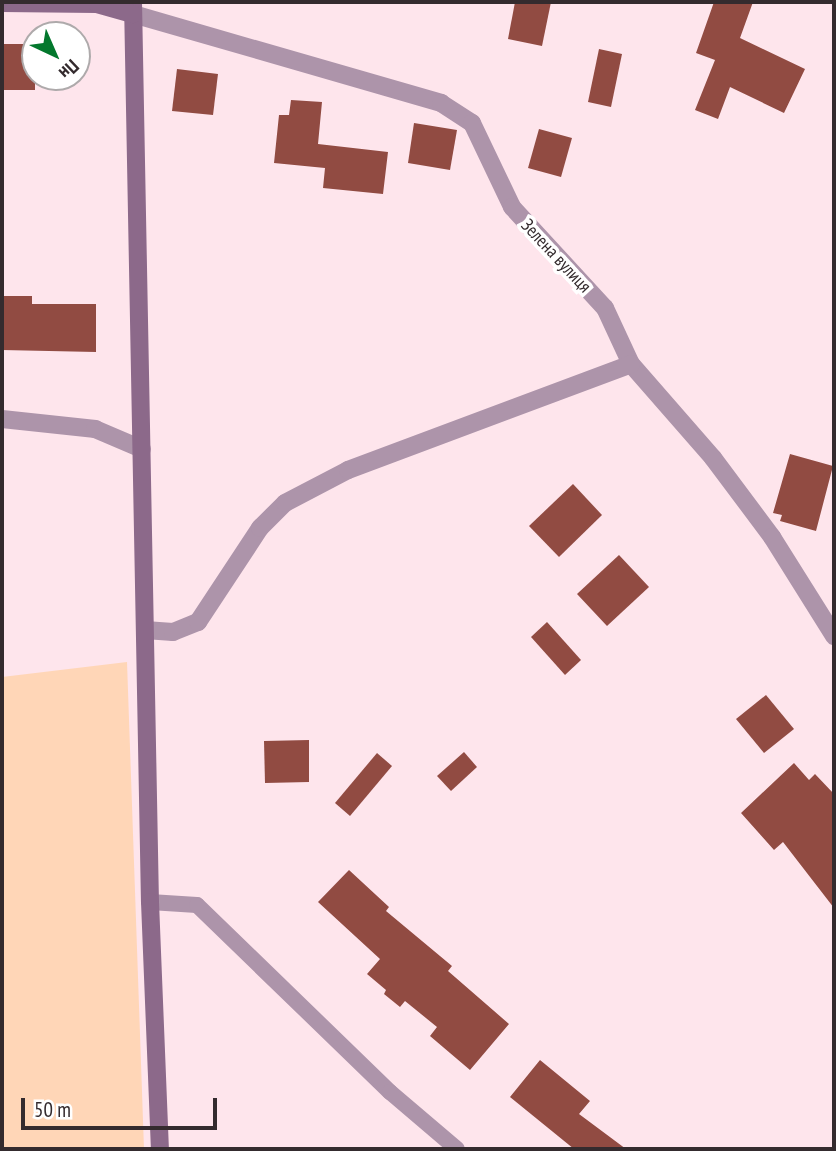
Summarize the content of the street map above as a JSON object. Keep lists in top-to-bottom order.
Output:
{
  "streets": {
    "street": ["Зелена вулиця"]
  },
  "scale_bar": "50 m",
  "north": "bottom right"
}
